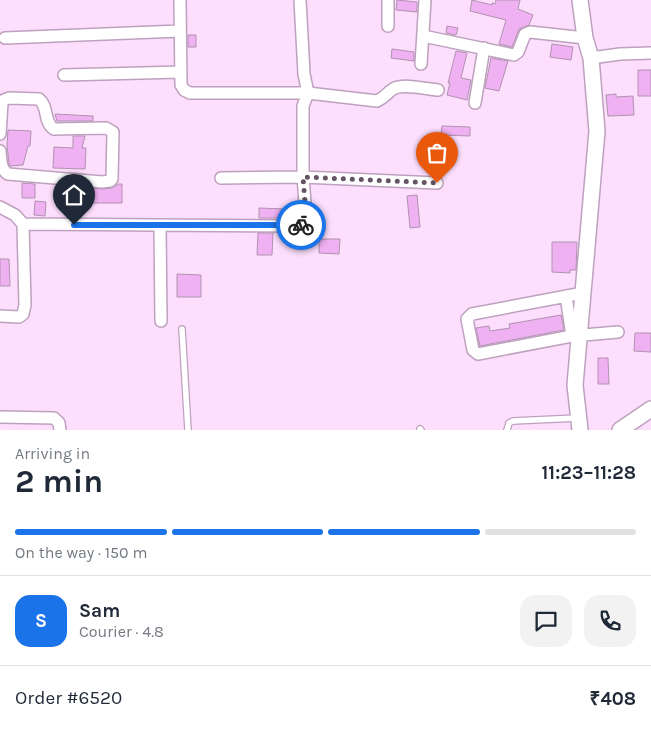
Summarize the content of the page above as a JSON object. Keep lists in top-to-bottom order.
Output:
{
  "page": {
    "heading": ["2 min", "Arriving in", "11:23–11:28"],
    "panel": [
      "Sam",
      "Courier · 4.8",
      "Order #6520",
      "₹408"
    ],
    "bar": "On the way · 150 m",
    "round": "S"
  }
}
